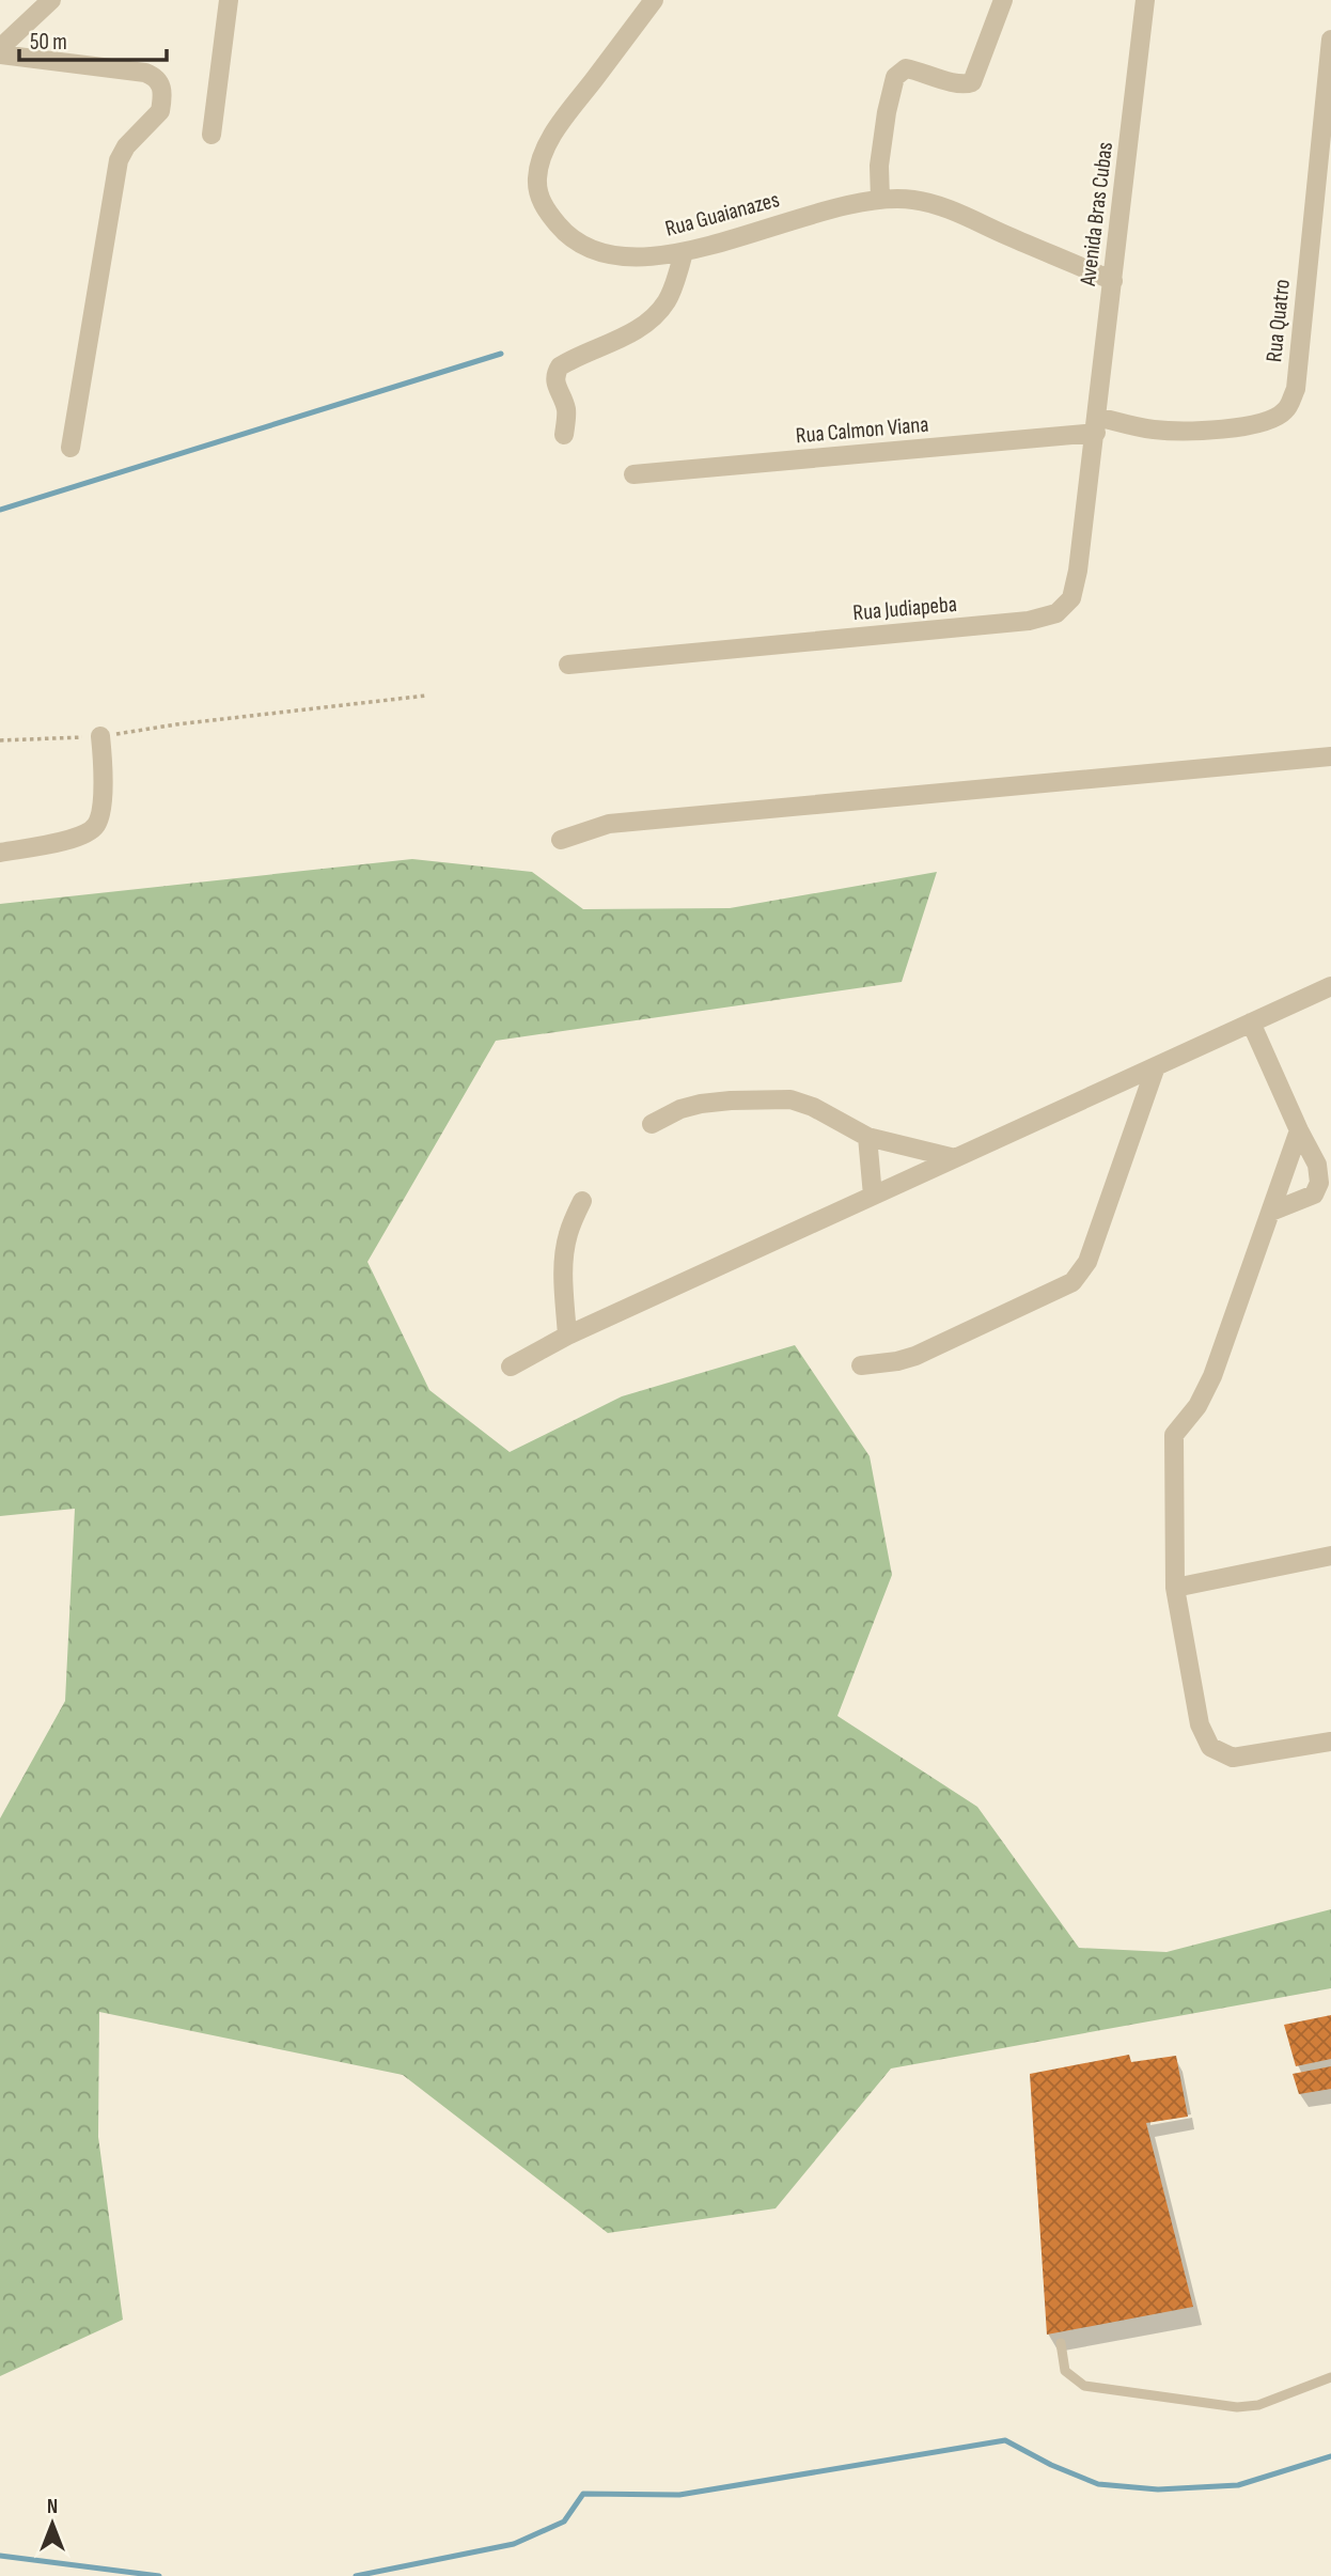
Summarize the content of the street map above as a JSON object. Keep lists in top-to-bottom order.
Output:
{
  "streets": {
    "street": [
      "Rua Guaianazes",
      "Avenida Bras Cubas",
      "Rua Quatro",
      "Rua Calmon Viana",
      "Rua Judiapeba"
    ]
  },
  "crossings": [
    ["Rua Guaianazes", "Avenida Bras Cubas"],
    ["Avenida Bras Cubas", "Rua Quatro"],
    ["Avenida Bras Cubas", "Rua Calmon Viana"],
    ["Avenida Bras Cubas", "Rua Judiapeba"],
    ["Rua Quatro", "Rua Calmon Viana"],
    ["Rua Quatro", "Rua Judiapeba"],
    ["Rua Calmon Viana", "Rua Judiapeba"]
  ],
  "scale_bar": "50 m",
  "north": "top"
}
